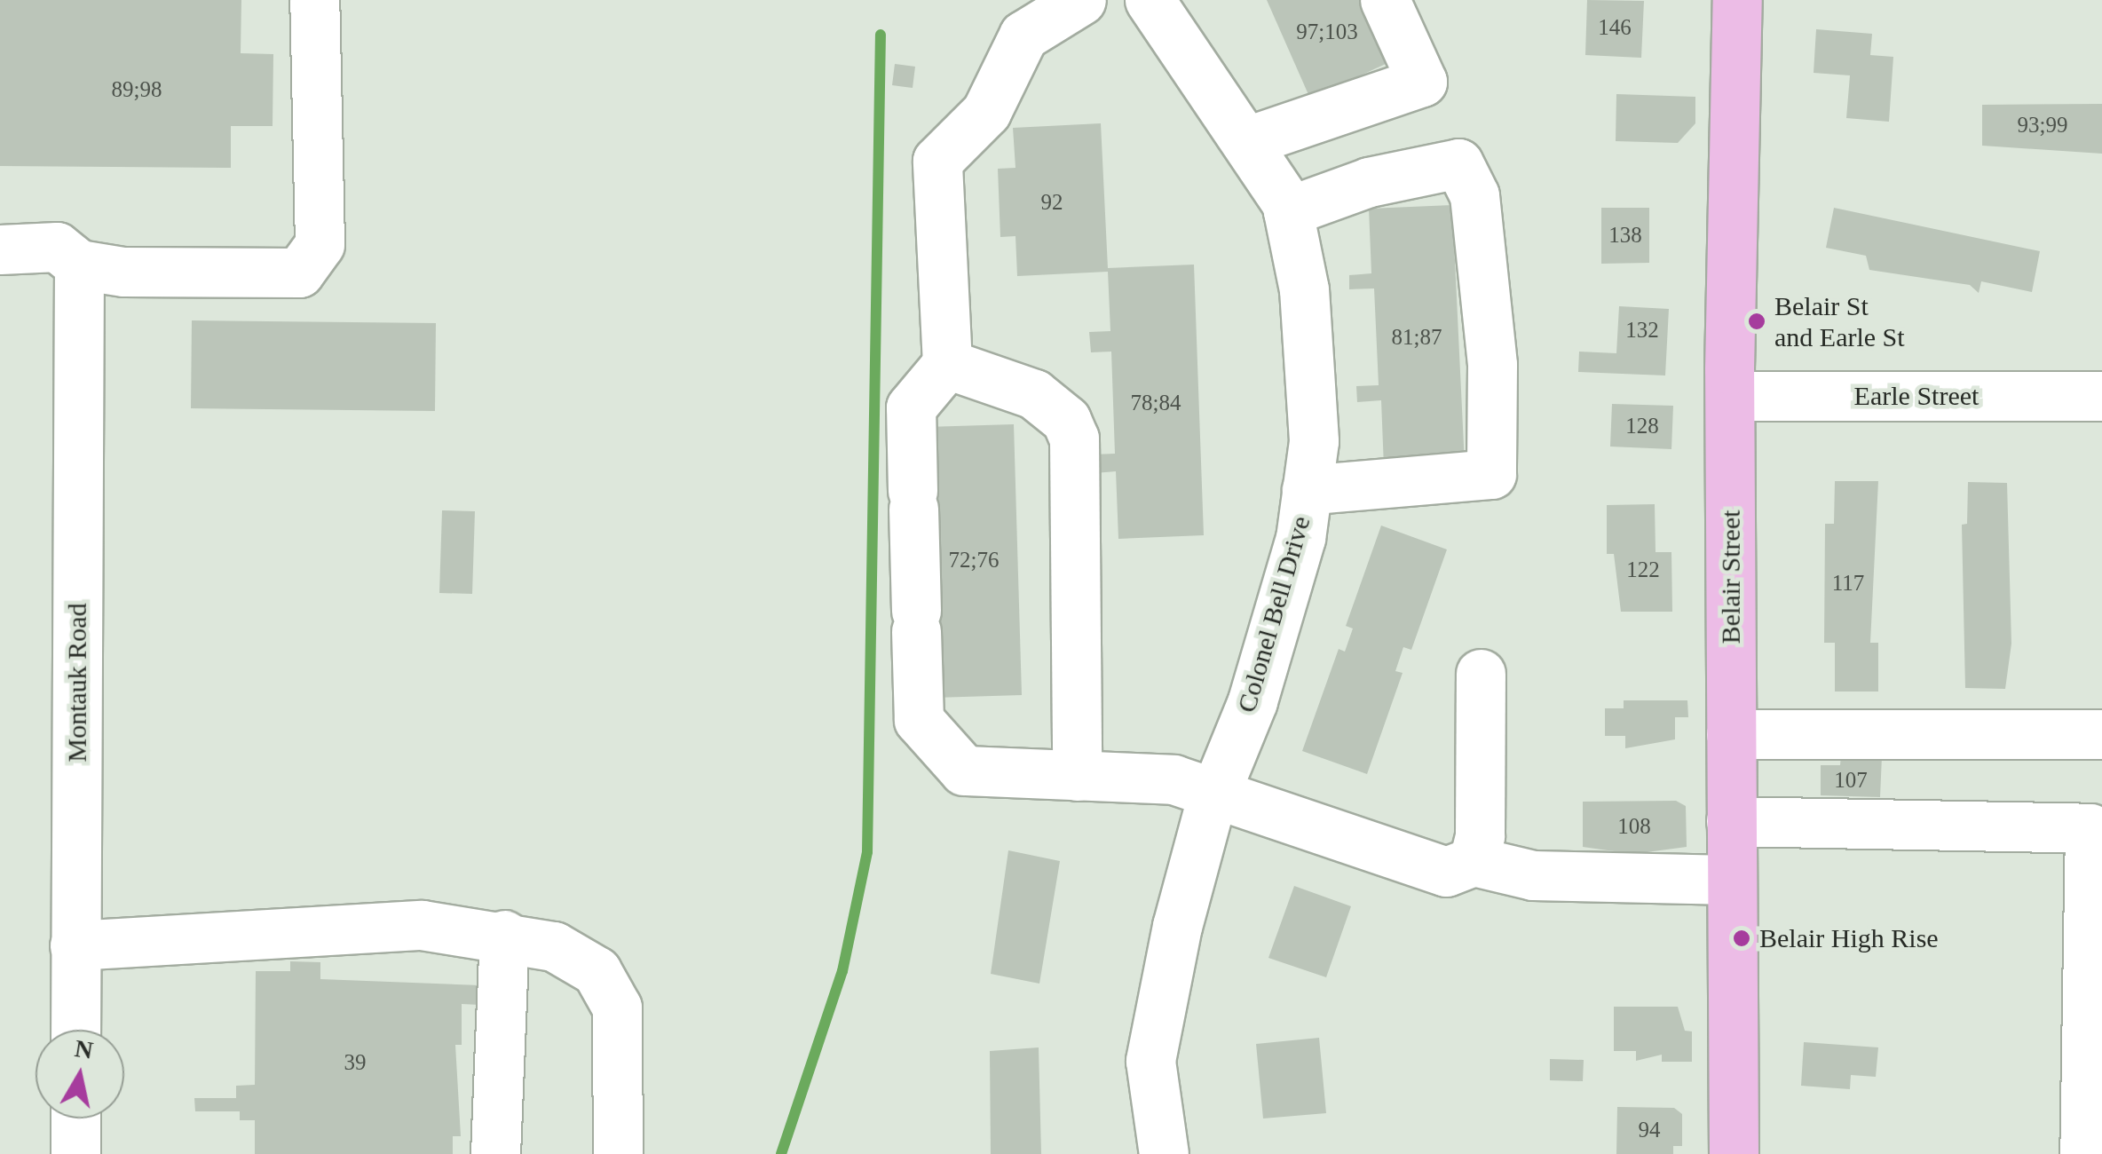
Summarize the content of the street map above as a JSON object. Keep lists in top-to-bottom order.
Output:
{
  "streets": {
    "main road": ["Belair Street"],
    "street": ["Earle Street", "Colonel Bell Drive", "Montauk Road"]
  },
  "crossings": [
    ["Earle Street", "Belair Street"]
  ],
  "places": ["Belair St and Earle St", "Belair High Rise"],
  "house_numbers": [
    "146",
    "97;103",
    "89;98",
    "93;99",
    "92",
    "138",
    "132",
    "81;87",
    "78;84",
    "128",
    "72;76",
    "122",
    "117",
    "107",
    "108",
    "39",
    "94"
  ],
  "north": "top"
}
